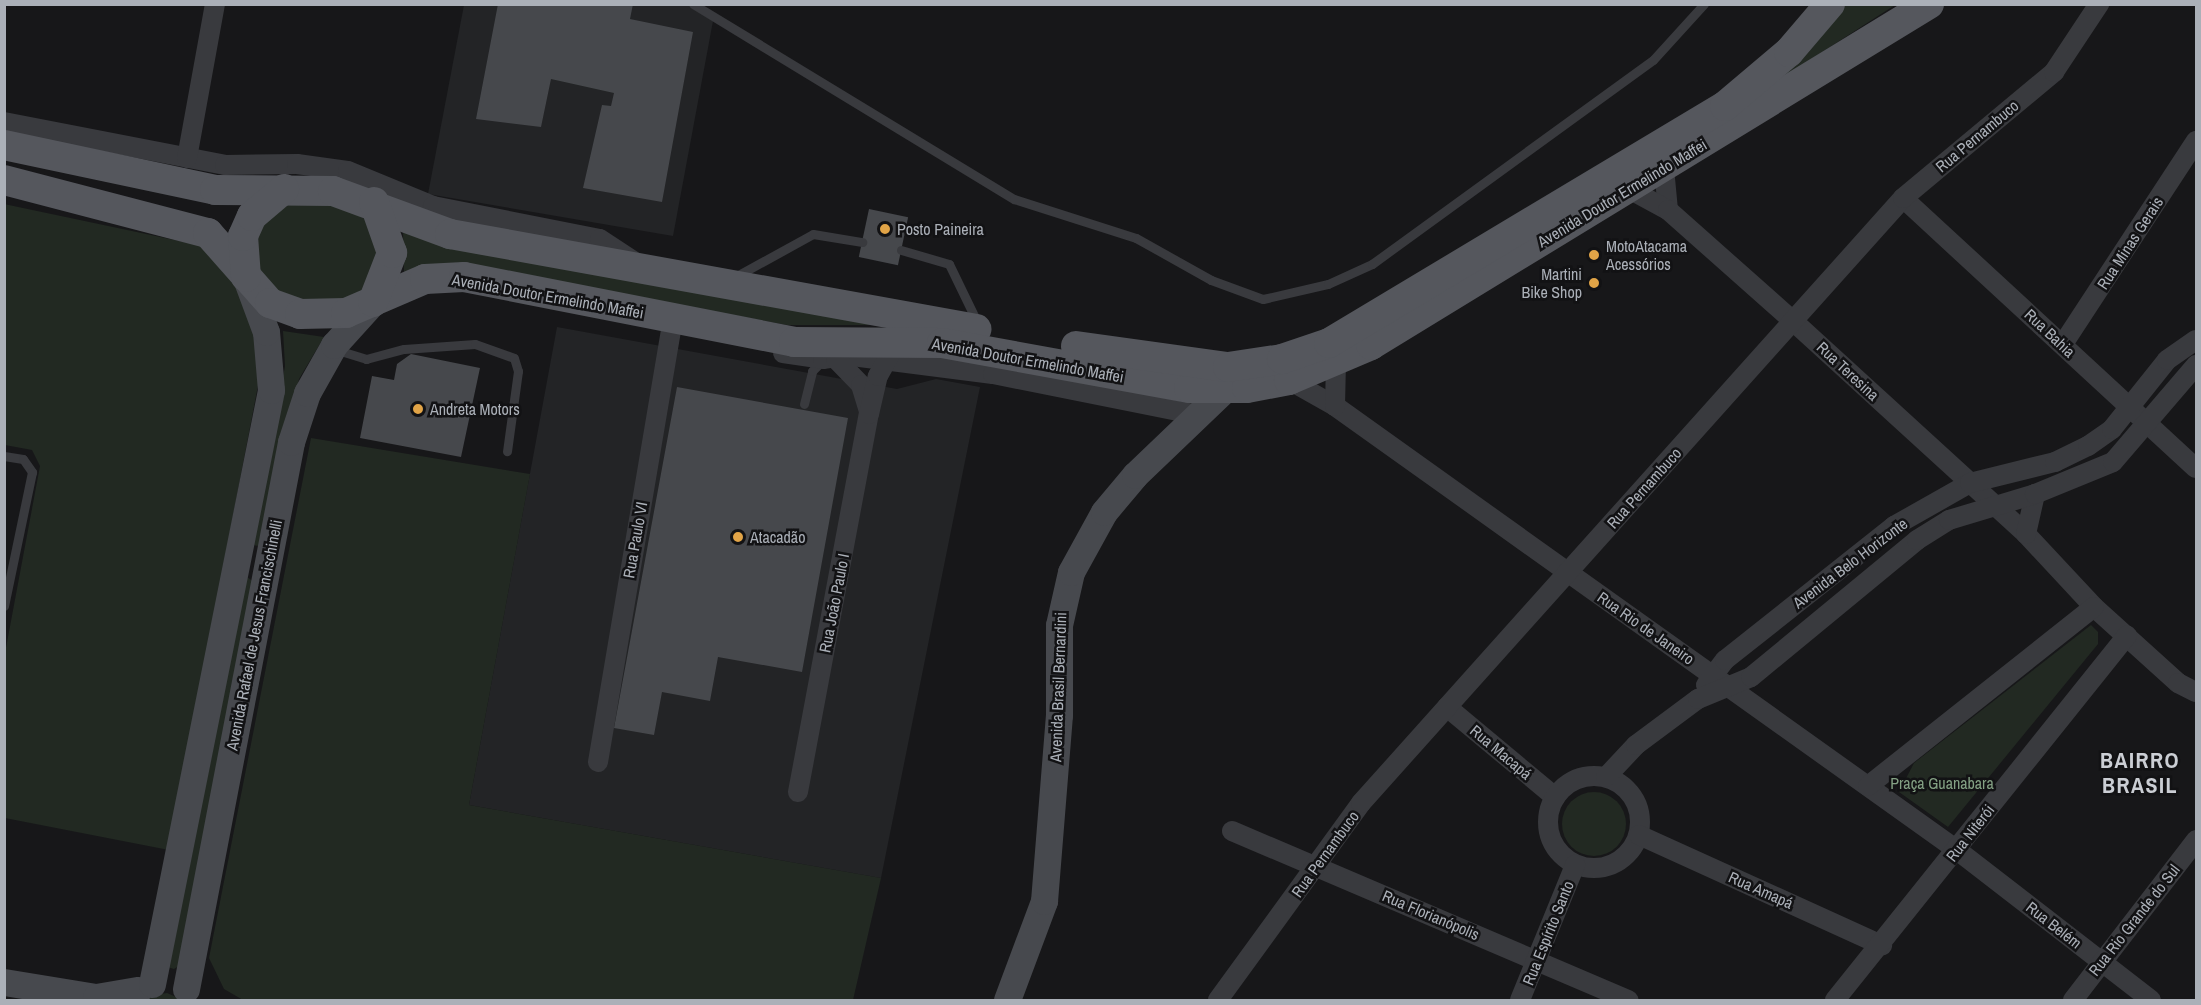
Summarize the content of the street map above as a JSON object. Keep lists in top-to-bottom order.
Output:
{
  "streets": {
    "main road": ["Avenida Doutor Ermelindo Maffei"],
    "street": [
      "Rua Pernambuco",
      "Rua Minas Gerais",
      "Rua Bahia",
      "Rua Teresina",
      "Rua Paulo VI",
      "Avenida Belo Horizonte",
      "Rua João Paulo I",
      "Rua Rio de Janeiro",
      "Avenida Rafael de Jesus Francischinelli",
      "Avenida Brasil Bernardini",
      "Rua Macapá",
      "Rua Niterói",
      "Rua Amapá",
      "Rua Florianópolis",
      "Rua Rio Grande do Sul",
      "Rua Belém",
      "Rua Espírito Santo"
    ]
  },
  "crossings": [
    ["Rua Pernambuco", "Rua Bahia"],
    ["Rua Pernambuco", "Rua Teresina"],
    ["Rua Pernambuco", "Rua Rio de Janeiro"],
    ["Rua Pernambuco", "Rua Macapá"],
    ["Rua Pernambuco", "Rua Florianópolis"],
    ["Avenida Doutor Ermelindo Maffei", "Rua Teresina"],
    ["Avenida Doutor Ermelindo Maffei", "Rua Paulo VI"],
    ["Avenida Doutor Ermelindo Maffei", "Rua João Paulo I"],
    ["Avenida Doutor Ermelindo Maffei", "Rua Rio de Janeiro"],
    ["Avenida Doutor Ermelindo Maffei", "Avenida Rafael de Jesus Francischinelli"],
    ["Avenida Doutor Ermelindo Maffei", "Avenida Brasil Bernardini"],
    ["Rua Minas Gerais", "Rua Bahia"],
    ["Rua Bahia", "Avenida Belo Horizonte"],
    ["Rua Teresina", "Avenida Belo Horizonte"],
    ["Rua Teresina", "Rua Niterói"],
    ["Avenida Belo Horizonte", "Rua Rio de Janeiro"],
    ["Avenida Belo Horizonte", "Rua Macapá"],
    ["Avenida Belo Horizonte", "Rua Amapá"],
    ["Avenida Belo Horizonte", "Rua Espírito Santo"],
    ["Rua Rio de Janeiro", "Rua Niterói"],
    ["Rua Rio de Janeiro", "Rua Belém"],
    ["Rua Macapá", "Rua Amapá"],
    ["Rua Macapá", "Rua Espírito Santo"],
    ["Rua Niterói", "Rua Amapá"],
    ["Rua Niterói", "Rua Belém"],
    ["Rua Amapá", "Rua Espírito Santo"],
    ["Rua Florianópolis", "Rua Espírito Santo"],
    ["Rua Rio Grande do Sul", "Rua Belém"]
  ],
  "districts": ["BAIRRO BRASIL"],
  "parks": ["Praça Guanabara"],
  "places": [
    "Posto Paineira",
    "MotoAtacama Acessórios",
    "Martini Bike Shop",
    "Andreta Motors",
    "Atacadão"
  ]
}
